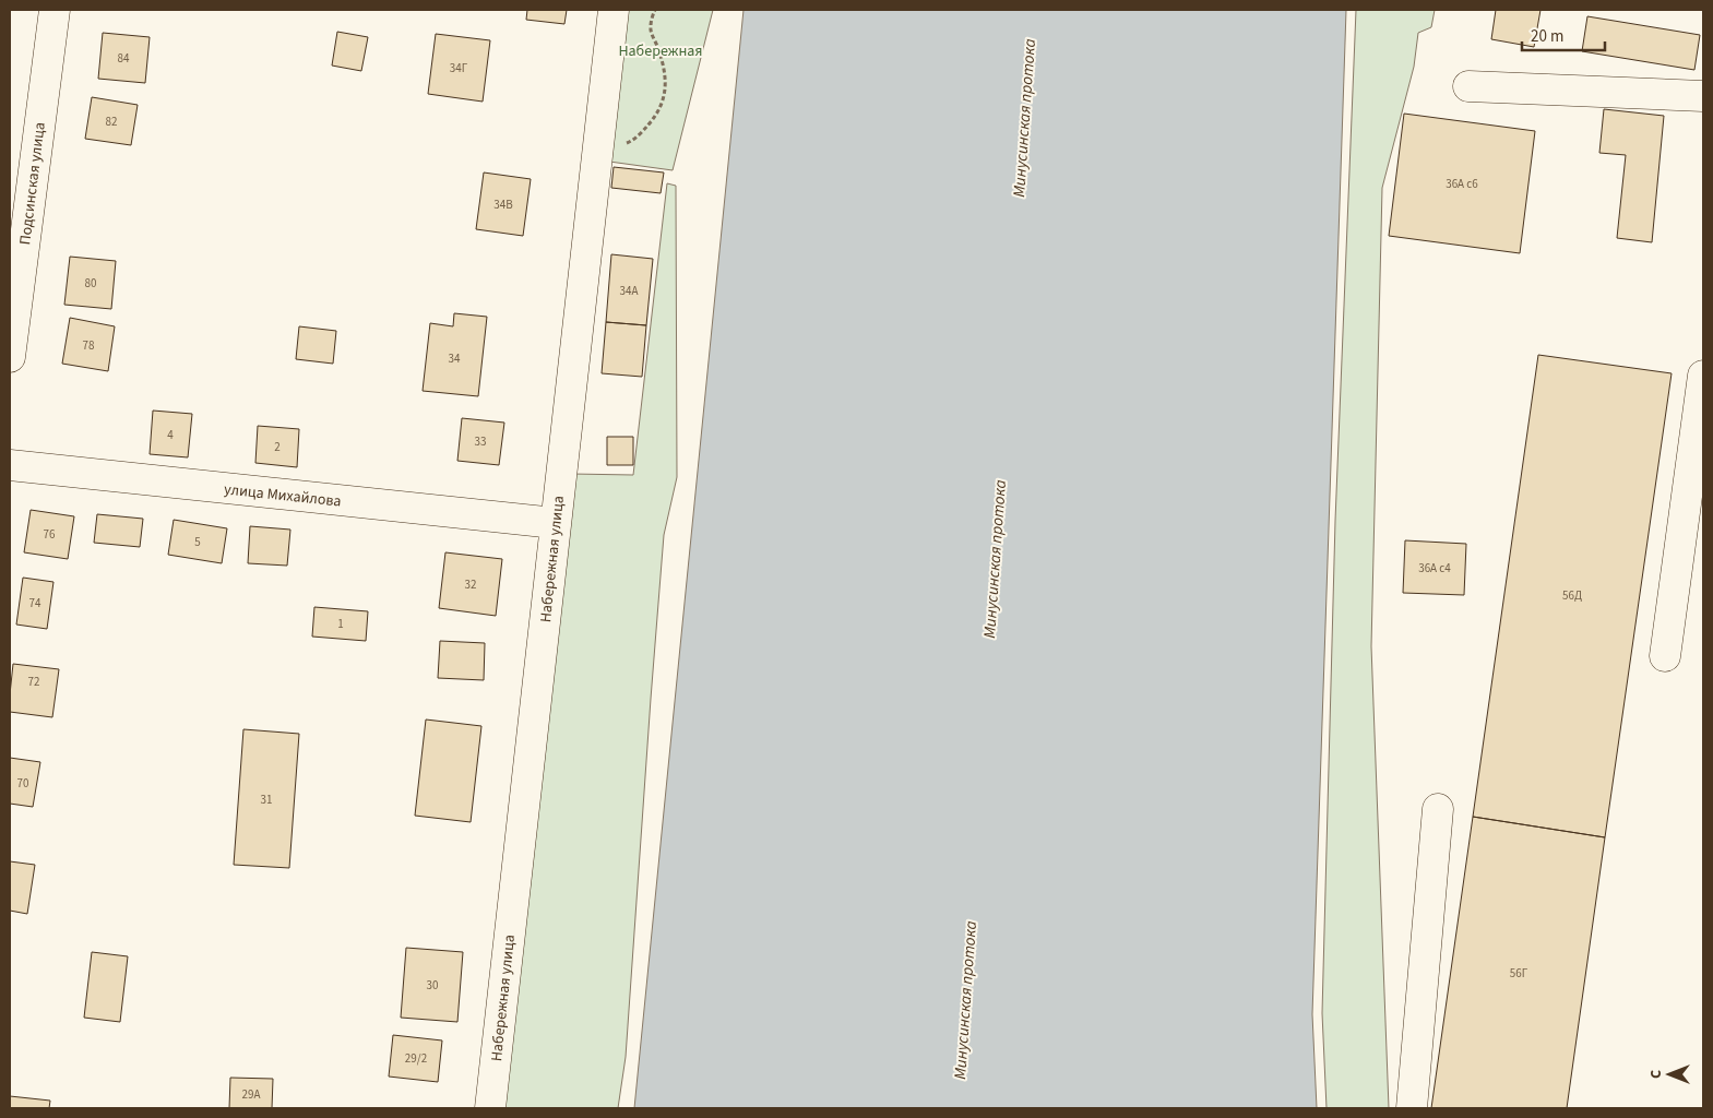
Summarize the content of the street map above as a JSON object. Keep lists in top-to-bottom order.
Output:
{
  "streets": {
    "street": ["Подсинская улица", "улица Михайлова", "Набережная улица"]
  },
  "crossings": [
    ["улица Михайлова", "Набережная улица"]
  ],
  "water": ["Минусинская протока"],
  "parks": ["Набережная"],
  "house_numbers": [
    "84",
    "34Г",
    "82",
    "36А с6",
    "34В",
    "80",
    "34А",
    "78",
    "34",
    "4",
    "33",
    "2",
    "76",
    "5",
    "36А с4",
    "32",
    "56Д",
    "74",
    "1",
    "72",
    "70",
    "31",
    "56Г",
    "30",
    "29/2",
    "29А"
  ],
  "scale_bar": "20 m",
  "north": "left"
}
